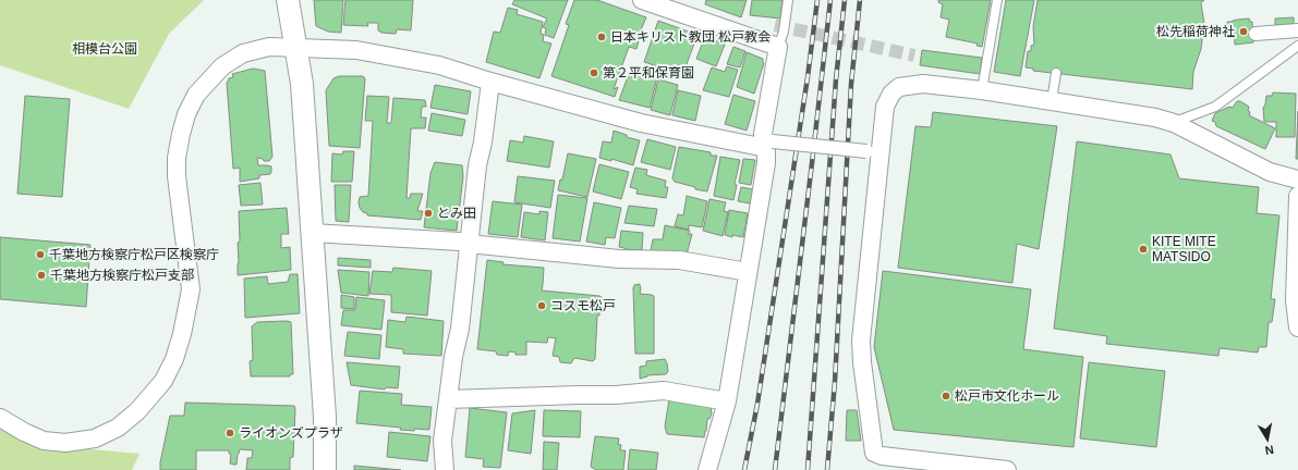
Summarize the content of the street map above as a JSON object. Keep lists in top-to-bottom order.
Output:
{
  "parks": ["相模台公園"],
  "places": [
    "松先稲荷神社",
    "日本キリスト教団 松戸教会",
    "第２平和保育園",
    "とみ田",
    "KITE MITE MATSIDO",
    "千葉地方検察庁松戸区検察庁",
    "千葉地方検察庁松戸支部",
    "コスモ松戸",
    "松戸市文化ホール",
    "ライオンズプラザ"
  ],
  "north": "bottom"
}
